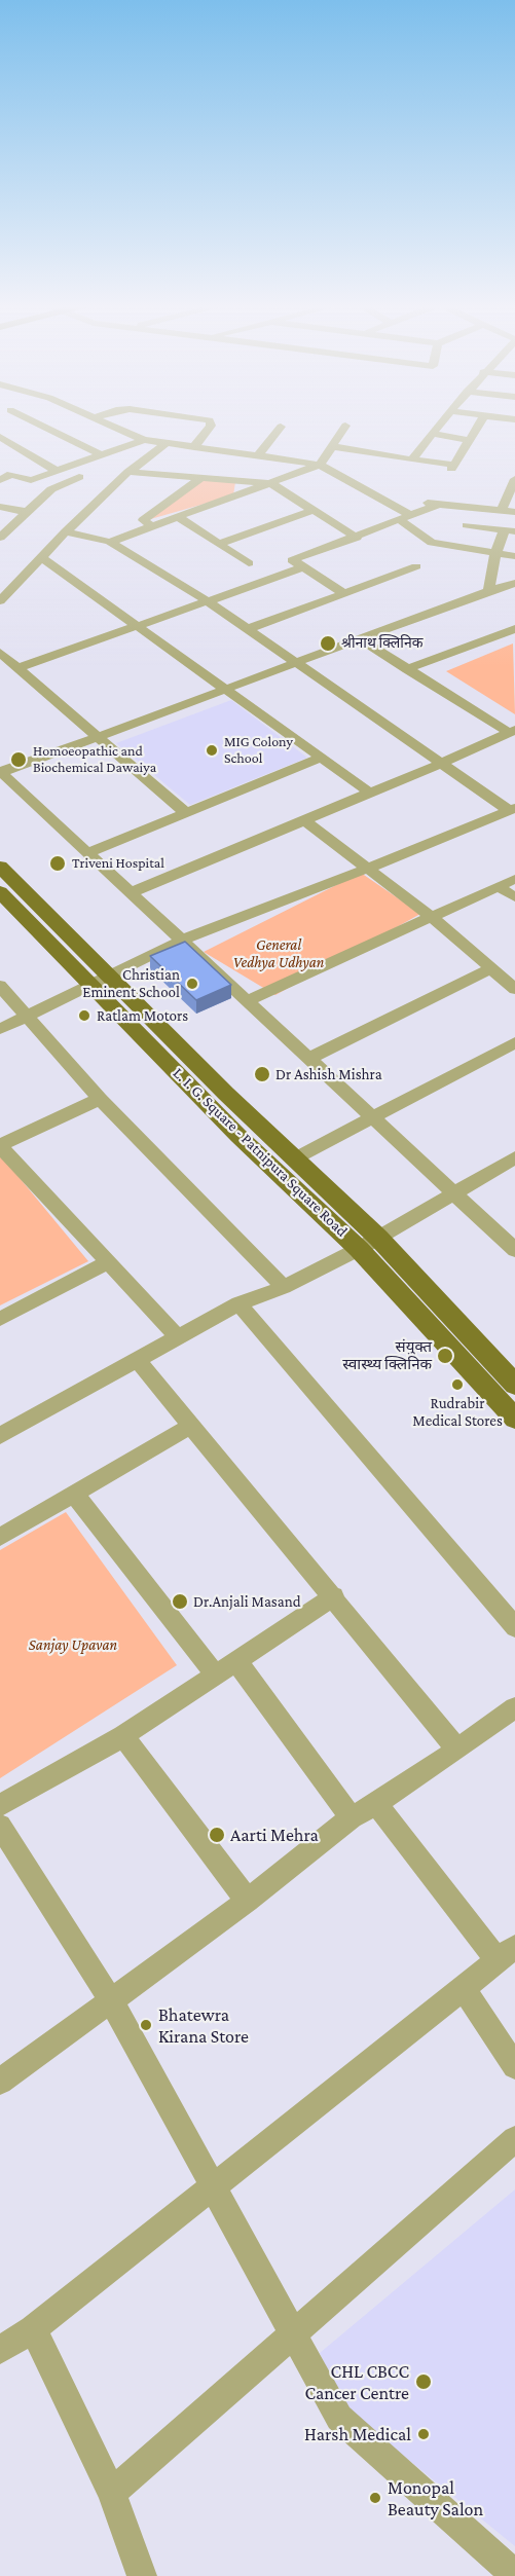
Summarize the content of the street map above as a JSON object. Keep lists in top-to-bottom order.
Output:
{
  "streets": {
    "main road": ["L. I. G. Square - Patnipura Square Road"]
  },
  "parks": ["General Vedhya Udhyan", "Sanjay Upavan"],
  "places": [
    "श्रीनाथ क्लिनिक",
    "MIG Colony School",
    "Homoeopathic and Biochemical Dawaiya",
    "Triveni Hospital",
    "Christian Eminent School",
    "Ratlam Motors",
    "Dr Ashish Mishra",
    "संयुक्त स्वास्थ्य क्लिनिक",
    "Rudrabir Medical Stores",
    "Dr.Anjali Masand",
    "Aarti Mehra",
    "Bhatewra Kirana Store",
    "CHL CBCC Cancer Centre",
    "Harsh Medical",
    "Monopal Beauty Salon"
  ]
}
